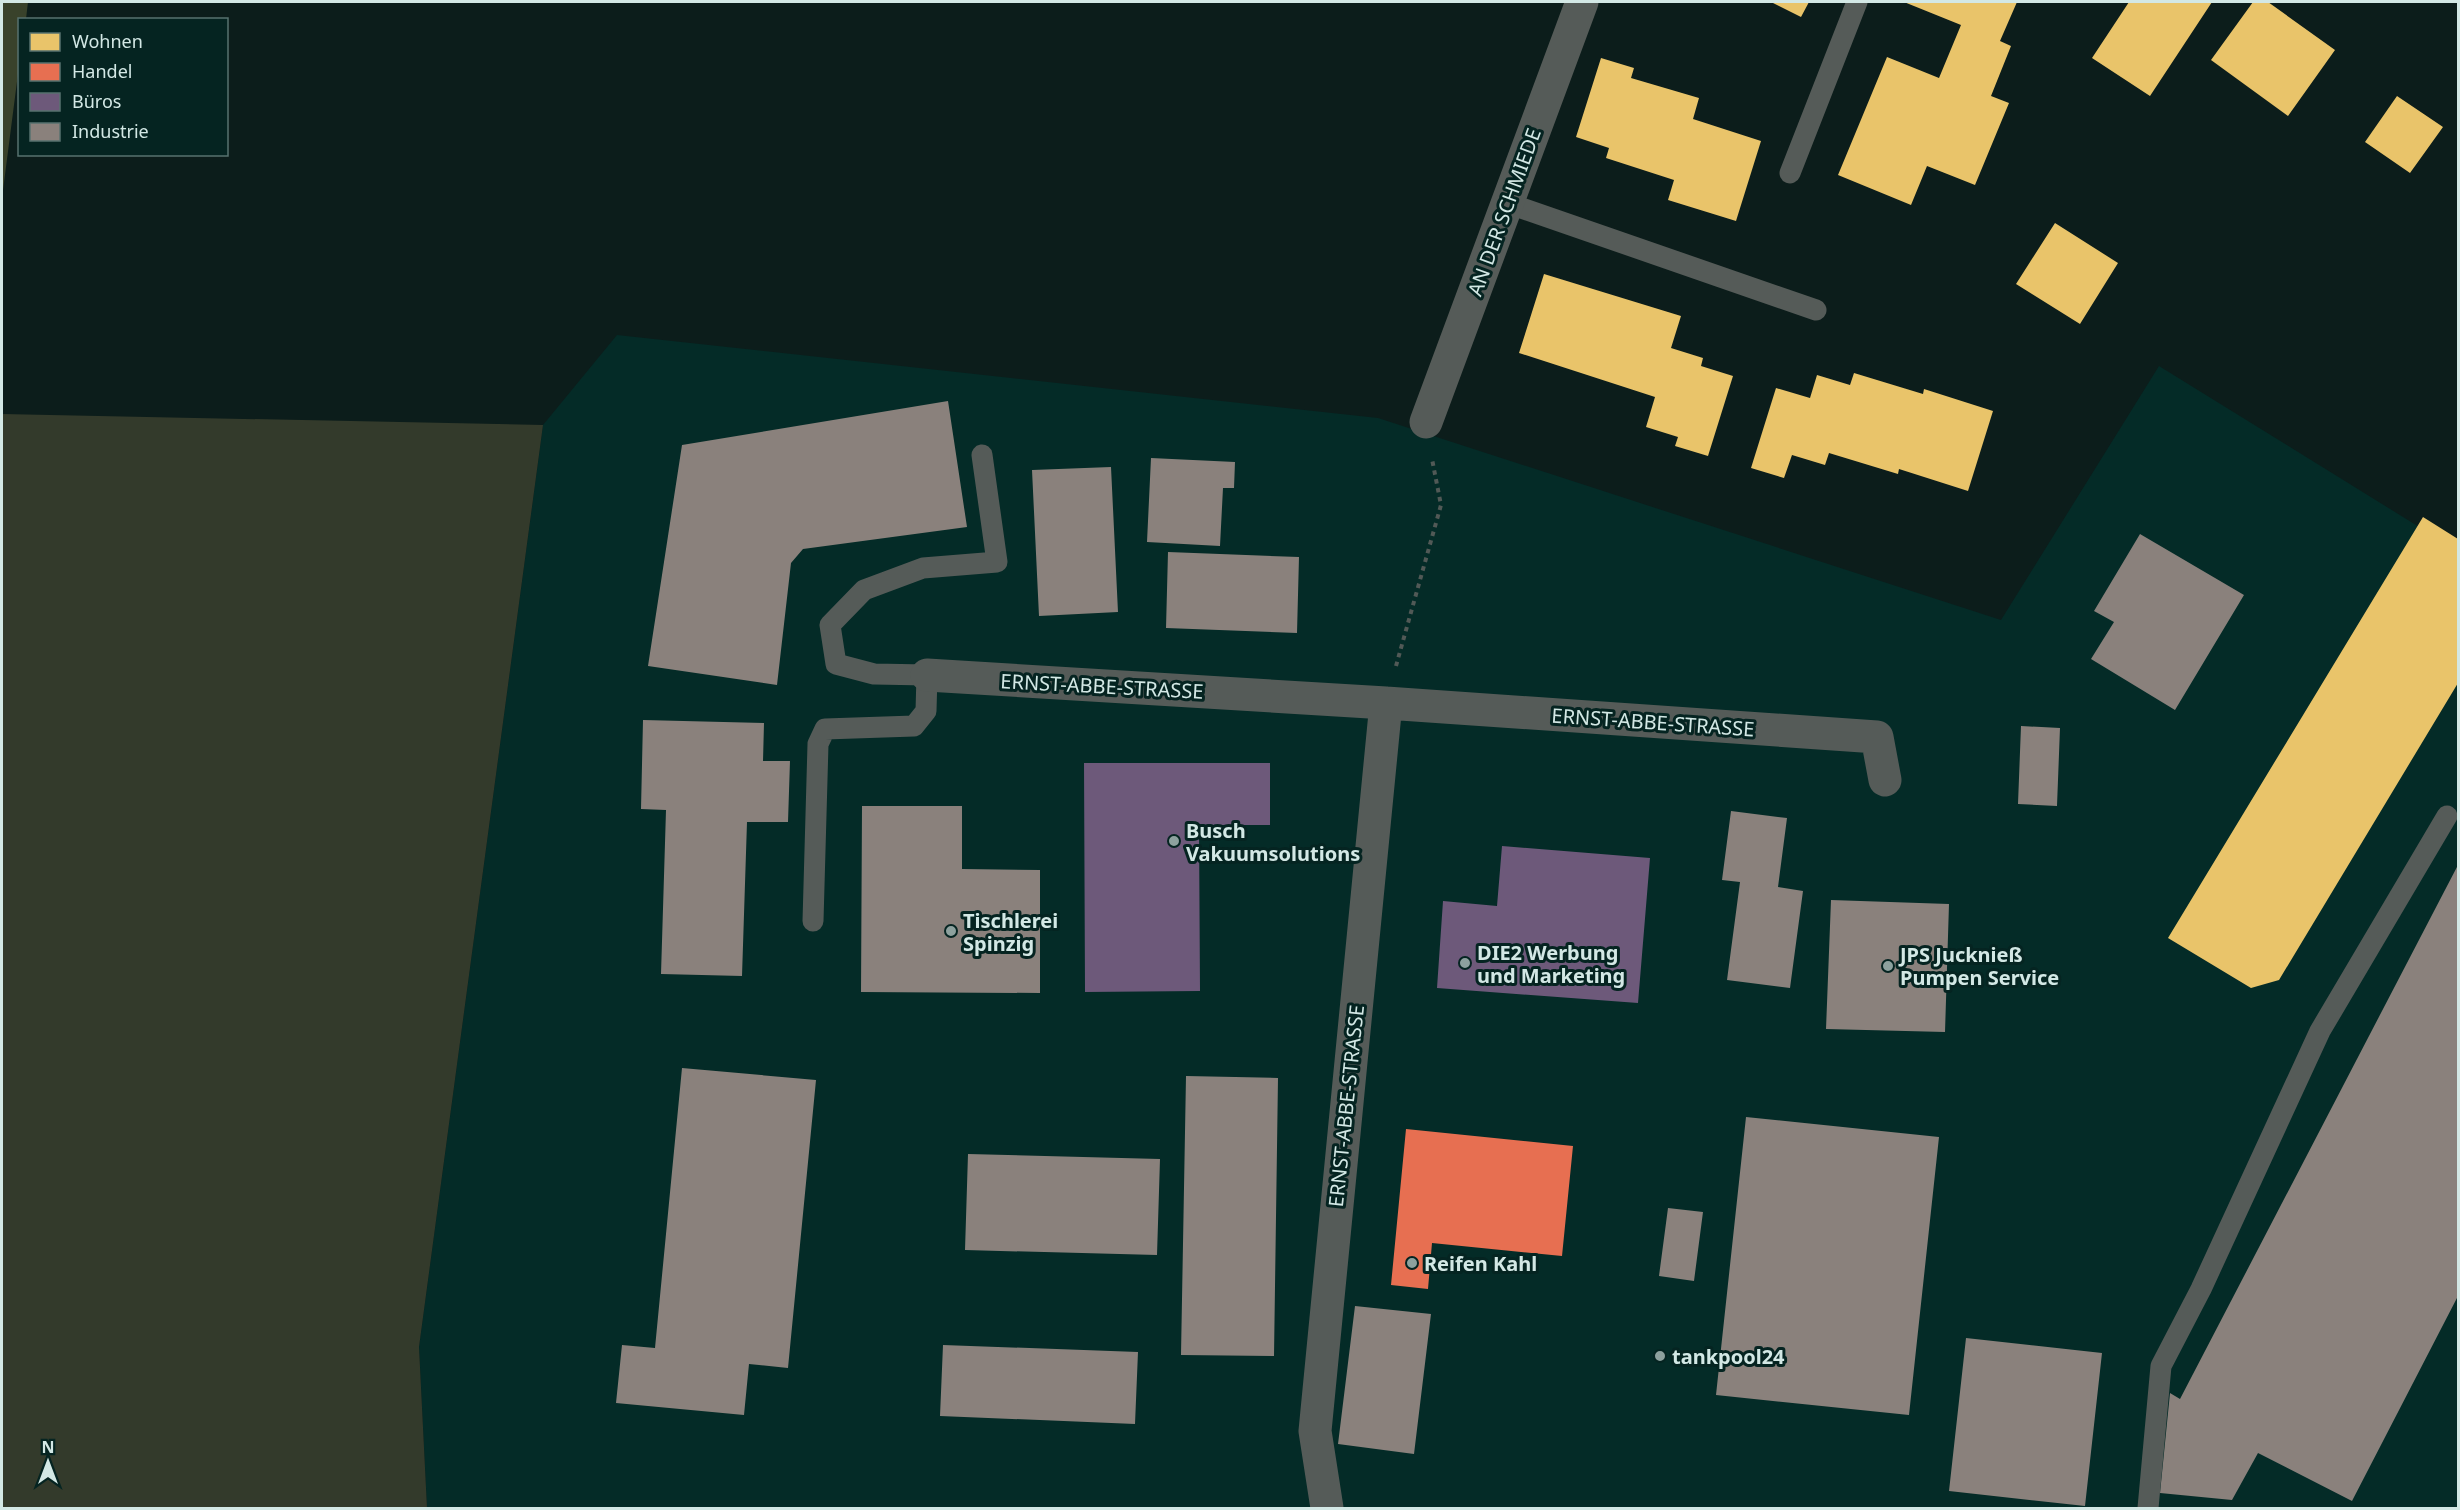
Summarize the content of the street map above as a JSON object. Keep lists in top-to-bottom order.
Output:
{
  "streets": {
    "street": ["AN DER SCHMIEDE", "ERNST-ABBE-STRASSE"]
  },
  "places": [
    "Busch Vakuumsolutions",
    "Tischlerei Spinzig",
    "DIE2 Werbung und Marketing",
    "JPS Jucknieß Pumpen Service",
    "Reifen Kahl",
    "tankpool24"
  ],
  "legend": [
    "Wohnen",
    "Handel",
    "Büros",
    "Industrie"
  ],
  "north": "top"
}
